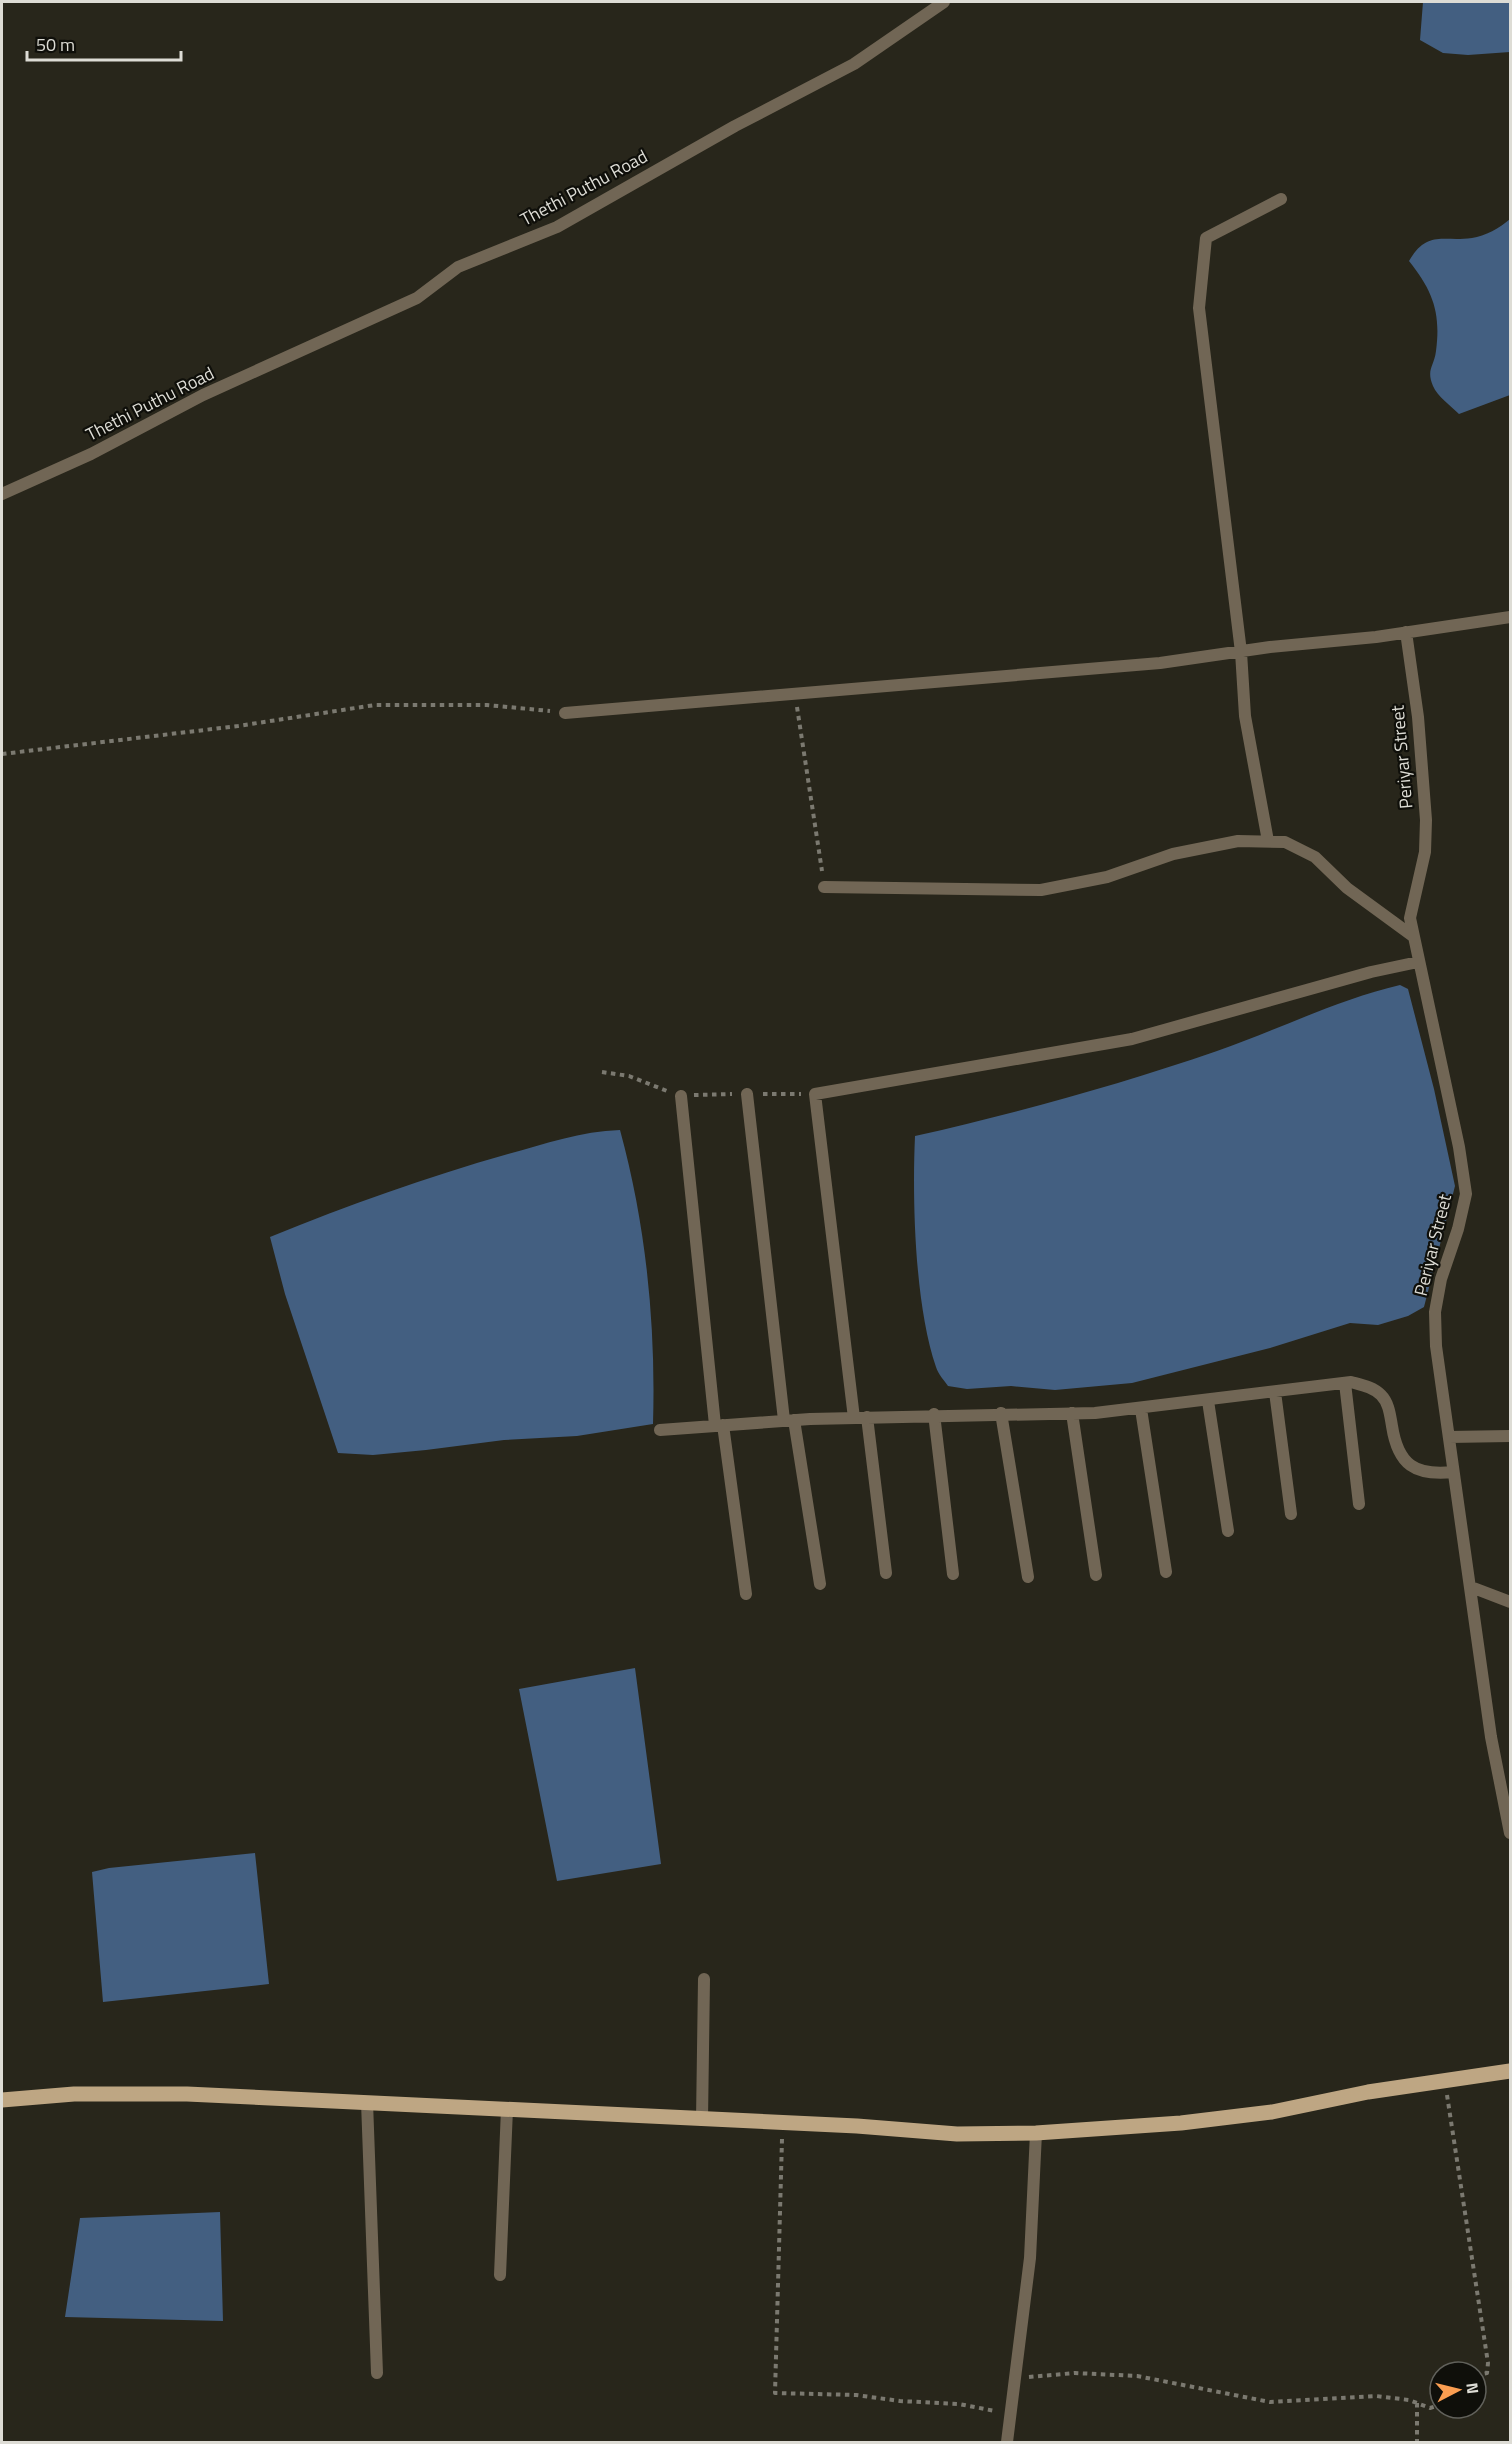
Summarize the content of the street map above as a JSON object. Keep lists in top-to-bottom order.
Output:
{
  "streets": {
    "street": ["Thethi Puthu Road", "Periyar Street"]
  },
  "scale_bar": "50 m",
  "north": "right"
}
